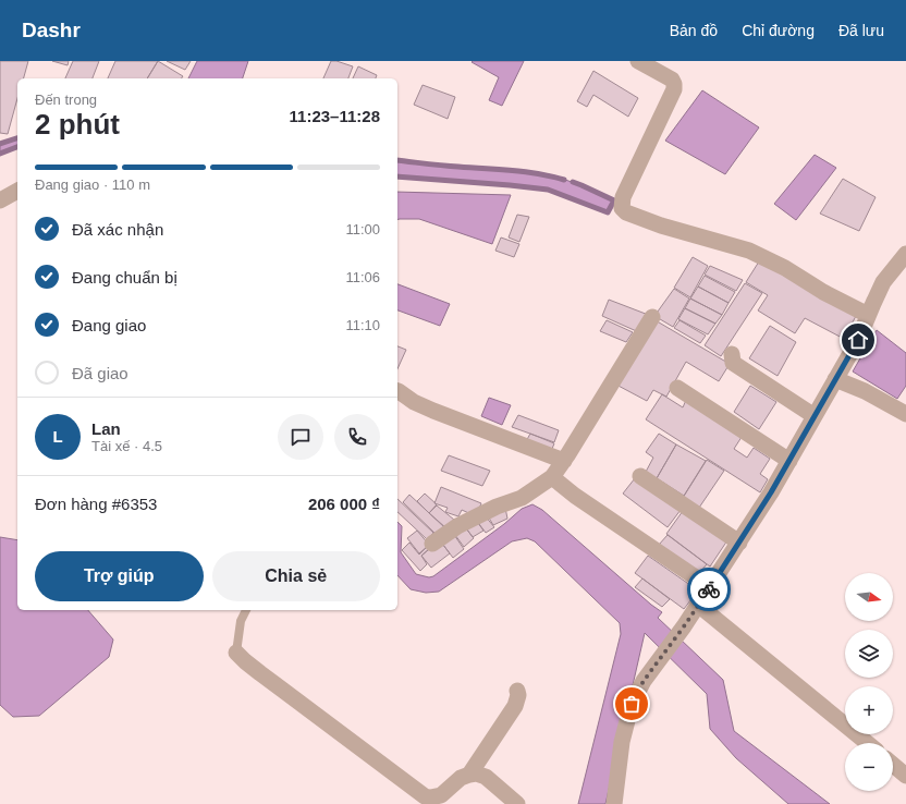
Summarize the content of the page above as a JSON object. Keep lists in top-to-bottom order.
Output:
{
  "north": "right",
  "page": {
    "header": "Dashr",
    "nav": ["Bản đồ", "Chỉ đường", "Đã lưu"],
    "heading": ["2 phút", "Đến trong", "11:23–11:28"],
    "panel": [
      "Lan",
      "Tài xế · 4.5",
      "Đơn hàng #6353",
      "206 000 ₫"
    ],
    "bar": "Đang giao · 110 m",
    "list": [
      ["Đã xác nhận", "11:00"],
      ["Đang chuẩn bị", "11:06"],
      ["Đang giao", "11:10"],
      "Đã giao"
    ],
    "round": "L",
    "buttons": ["Trợ giúp", "Chia sẻ"],
    "map_buttons": ["+", "−"]
  }
}
